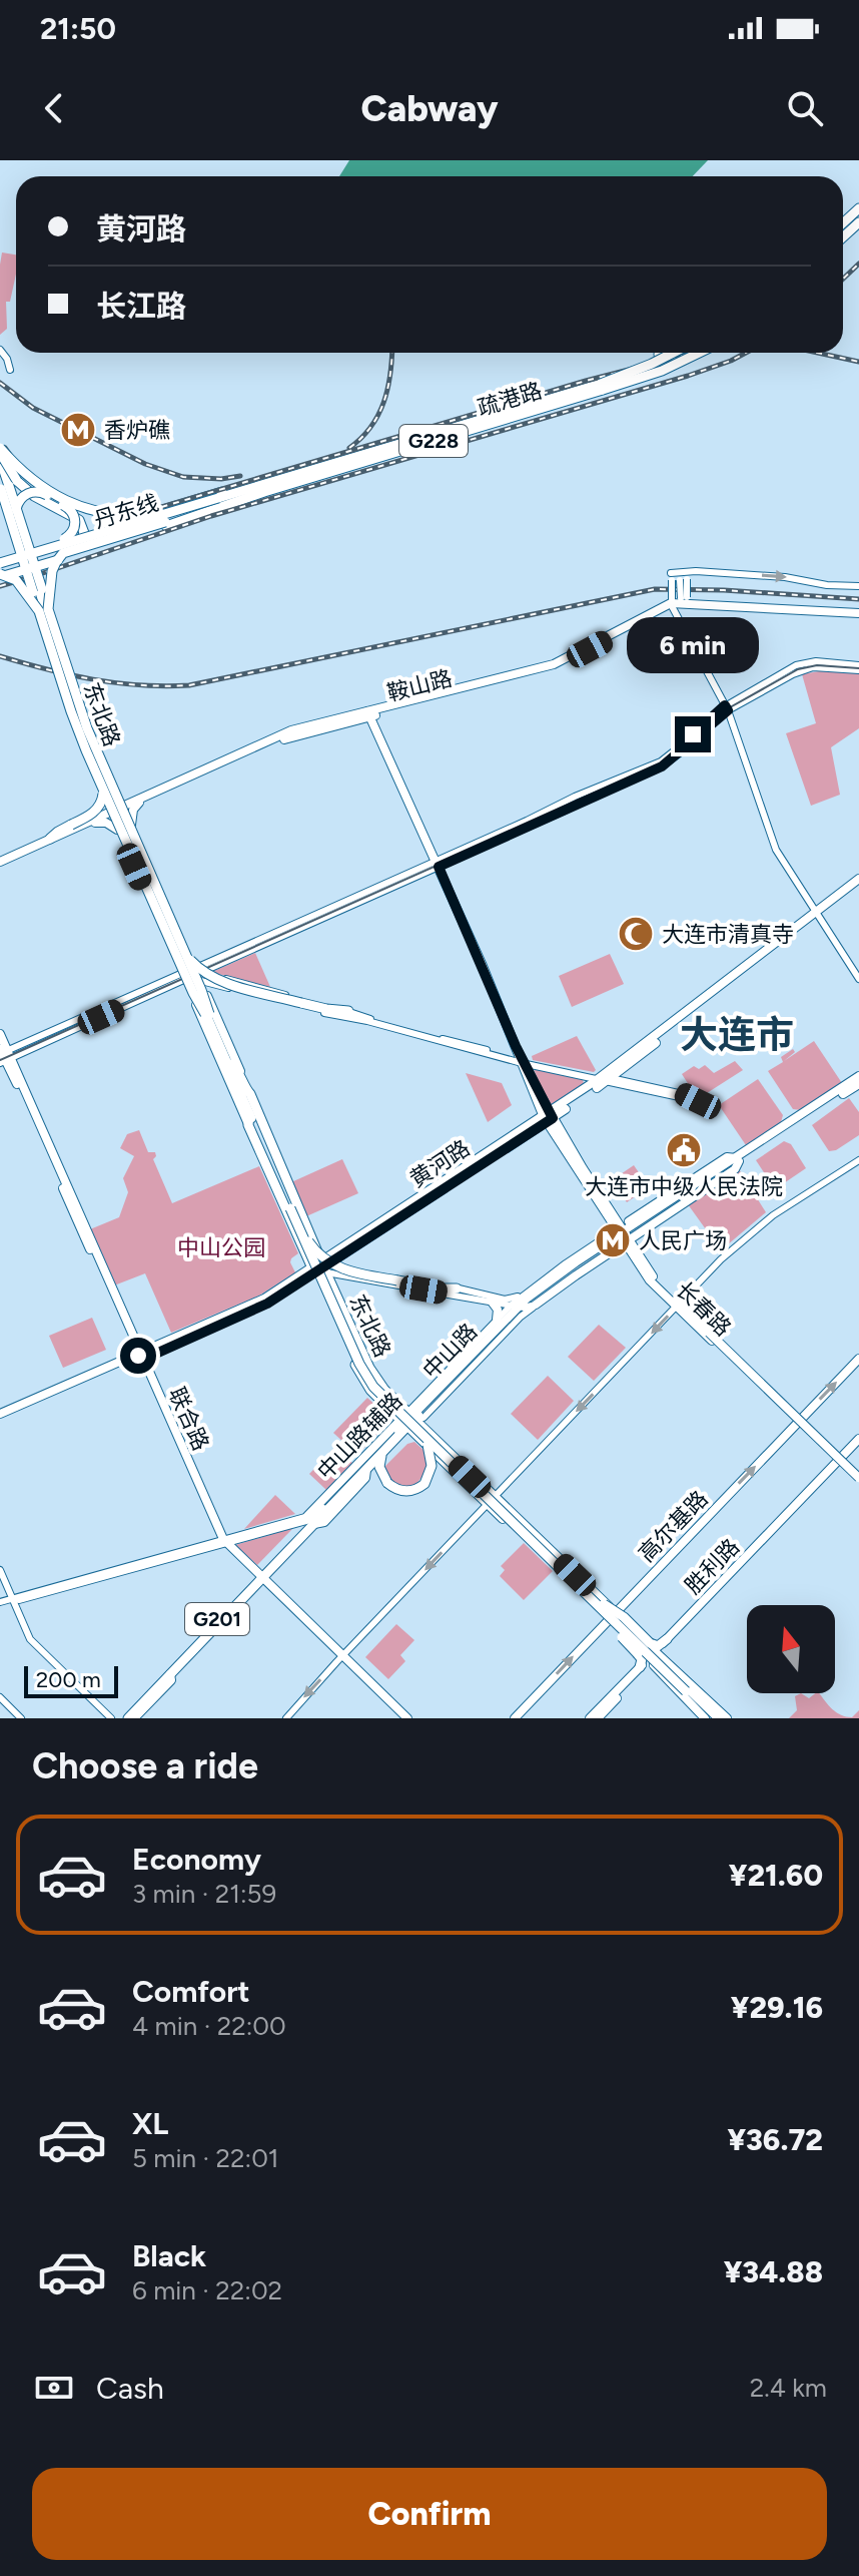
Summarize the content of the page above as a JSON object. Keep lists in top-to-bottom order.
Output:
{
  "streets": {
    "highway": [
      "疏港路",
      "G228",
      "丹东线",
      "东北路",
      "中山路",
      "G201"
    ],
    "main road": [
      "鞍山路",
      "黄河路",
      "长春路",
      "联合路",
      "中山路辅路",
      "高尔基路",
      "胜利路"
    ]
  },
  "crossings": [
    ["疏港路", "丹东线"],
    ["鞍山路", "东北路"],
    ["鞍山路", "长春路"],
    ["东北路", "黄河路"],
    ["东北路", "中山路"],
    ["东北路", "中山路辅路"],
    ["东北路", "高尔基路"],
    ["东北路", "胜利路"],
    ["黄河路", "长春路"],
    ["黄河路", "联合路"],
    ["长春路", "中山路"],
    ["长春路", "高尔基路"],
    ["长春路", "胜利路"],
    ["中山路", "联合路"],
    ["中山路", "中山路辅路"]
  ],
  "one_way": ["高尔基路"],
  "districts": ["大连市"],
  "parks": ["中山公园"],
  "places": {
    "metro station": ["香炉礁", "人民广场"],
    "mosque": ["大连市清真寺"],
    "public building": ["大连市中级人民法院"]
  },
  "scale_bar": "200 m",
  "north": "top",
  "page": {
    "status": "21:50",
    "header": "Cabway",
    "banner": ["黄河路", "长江路"],
    "bubble": "6 min",
    "scale": "200 m",
    "heading": "Choose a ride",
    "list": [
      {
        "name": "Economy",
        "note": "3 min · 21:59",
        "value": "¥21.60"
      },
      {
        "name": "Comfort",
        "note": "4 min · 22:00",
        "value": "¥29.16"
      },
      {
        "name": "XL",
        "note": "5 min · 22:01",
        "value": "¥36.72"
      },
      {
        "name": "Black",
        "note": "6 min · 22:02",
        "value": "¥34.88"
      }
    ],
    "pay": ["Cash", "2.4 km"],
    "buttons": "Confirm"
  }
}
